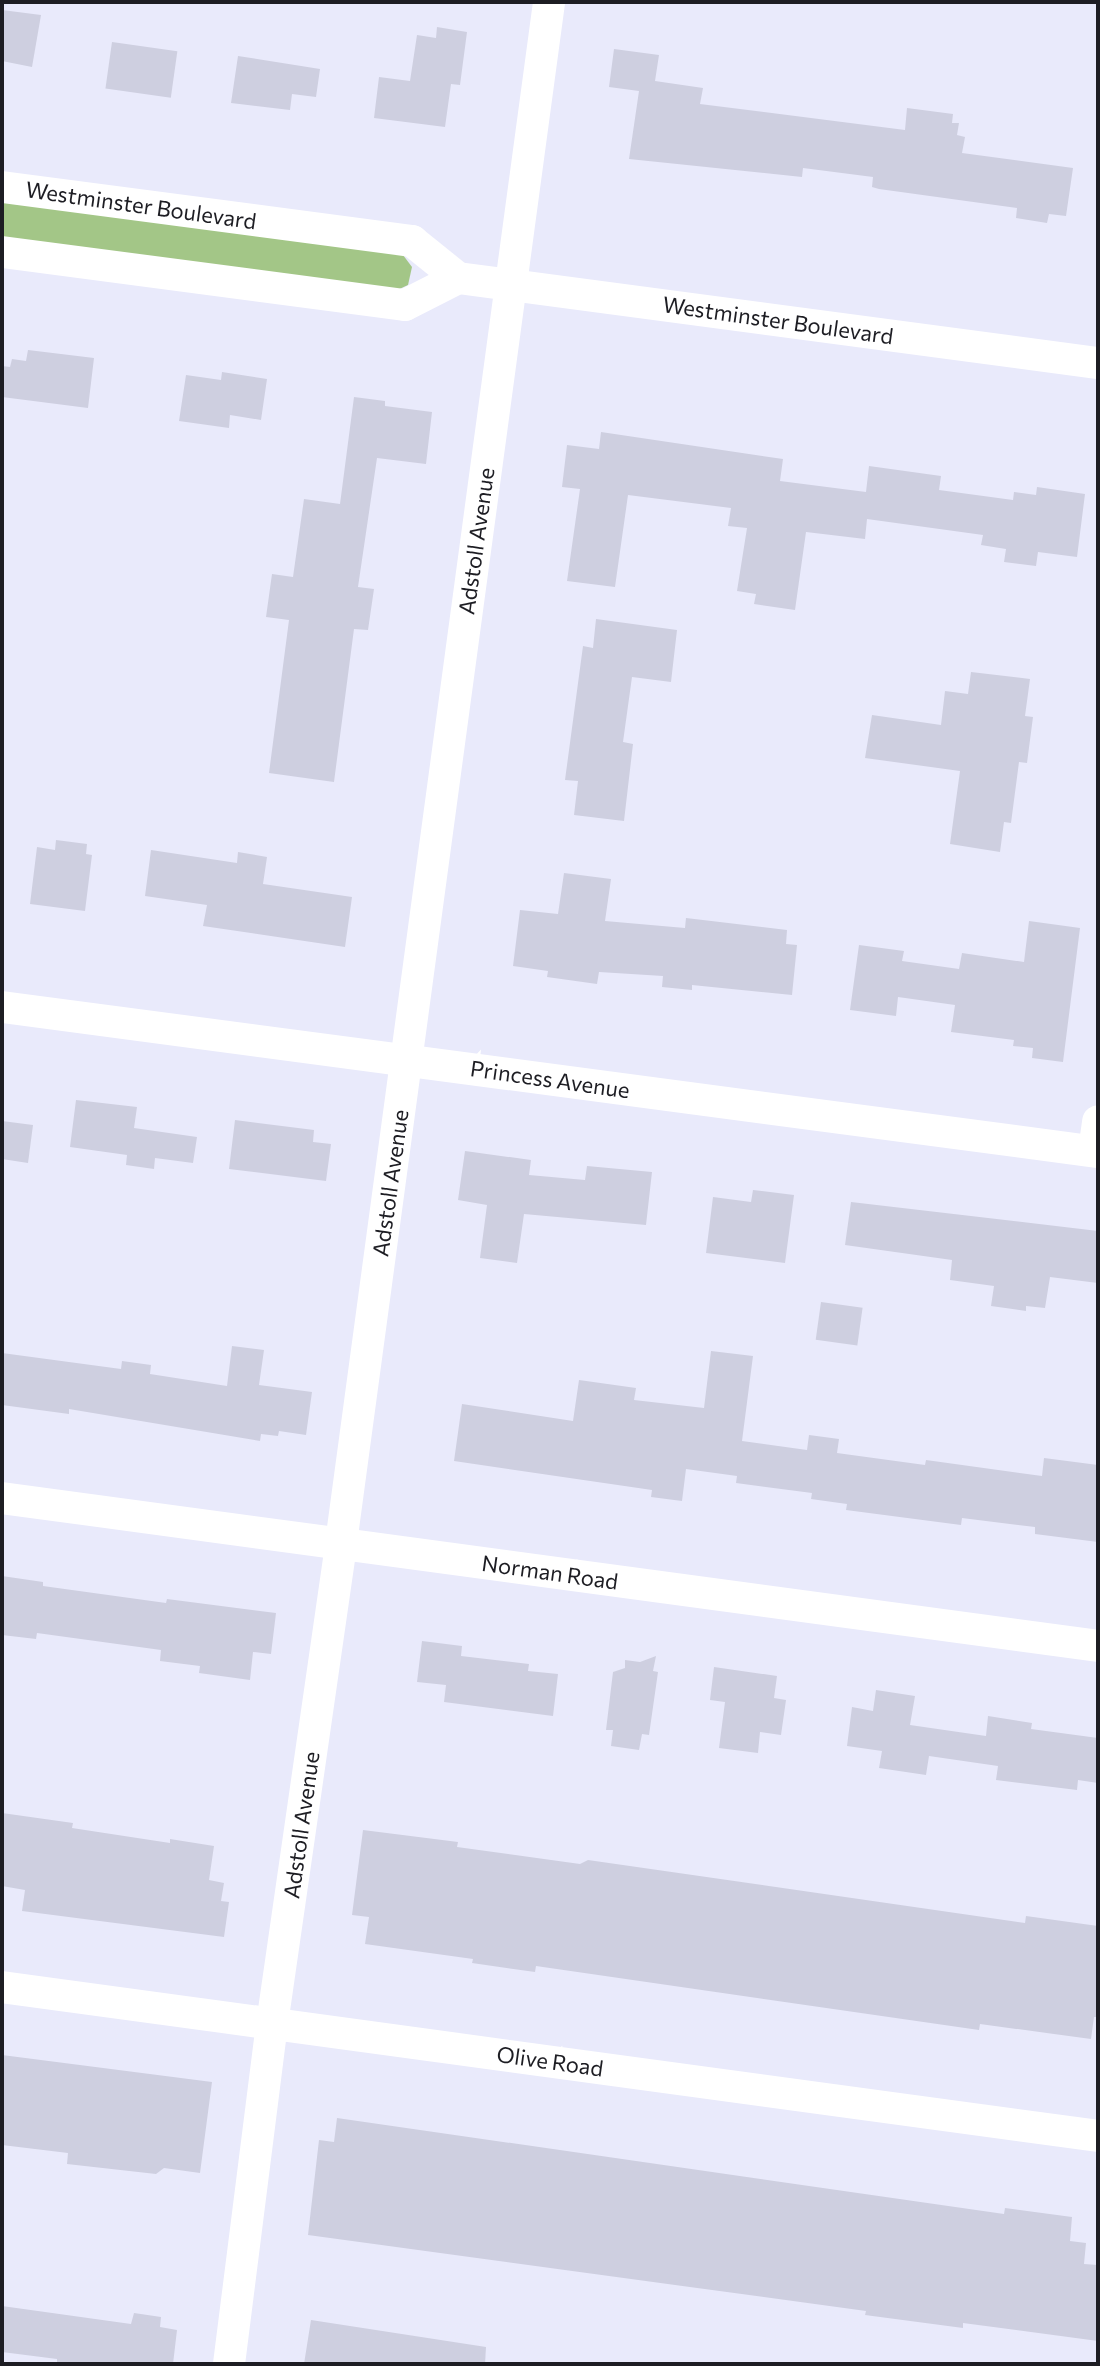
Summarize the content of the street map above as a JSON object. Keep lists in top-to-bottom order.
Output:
{
  "streets": {
    "street": [
      "Westminster Boulevard",
      "Adstoll Avenue",
      "Princess Avenue",
      "Norman Road",
      "Olive Road"
    ]
  },
  "crossings": [
    ["Westminster Boulevard", "Adstoll Avenue"],
    ["Adstoll Avenue", "Princess Avenue"],
    ["Adstoll Avenue", "Norman Road"],
    ["Adstoll Avenue", "Olive Road"]
  ]
}
